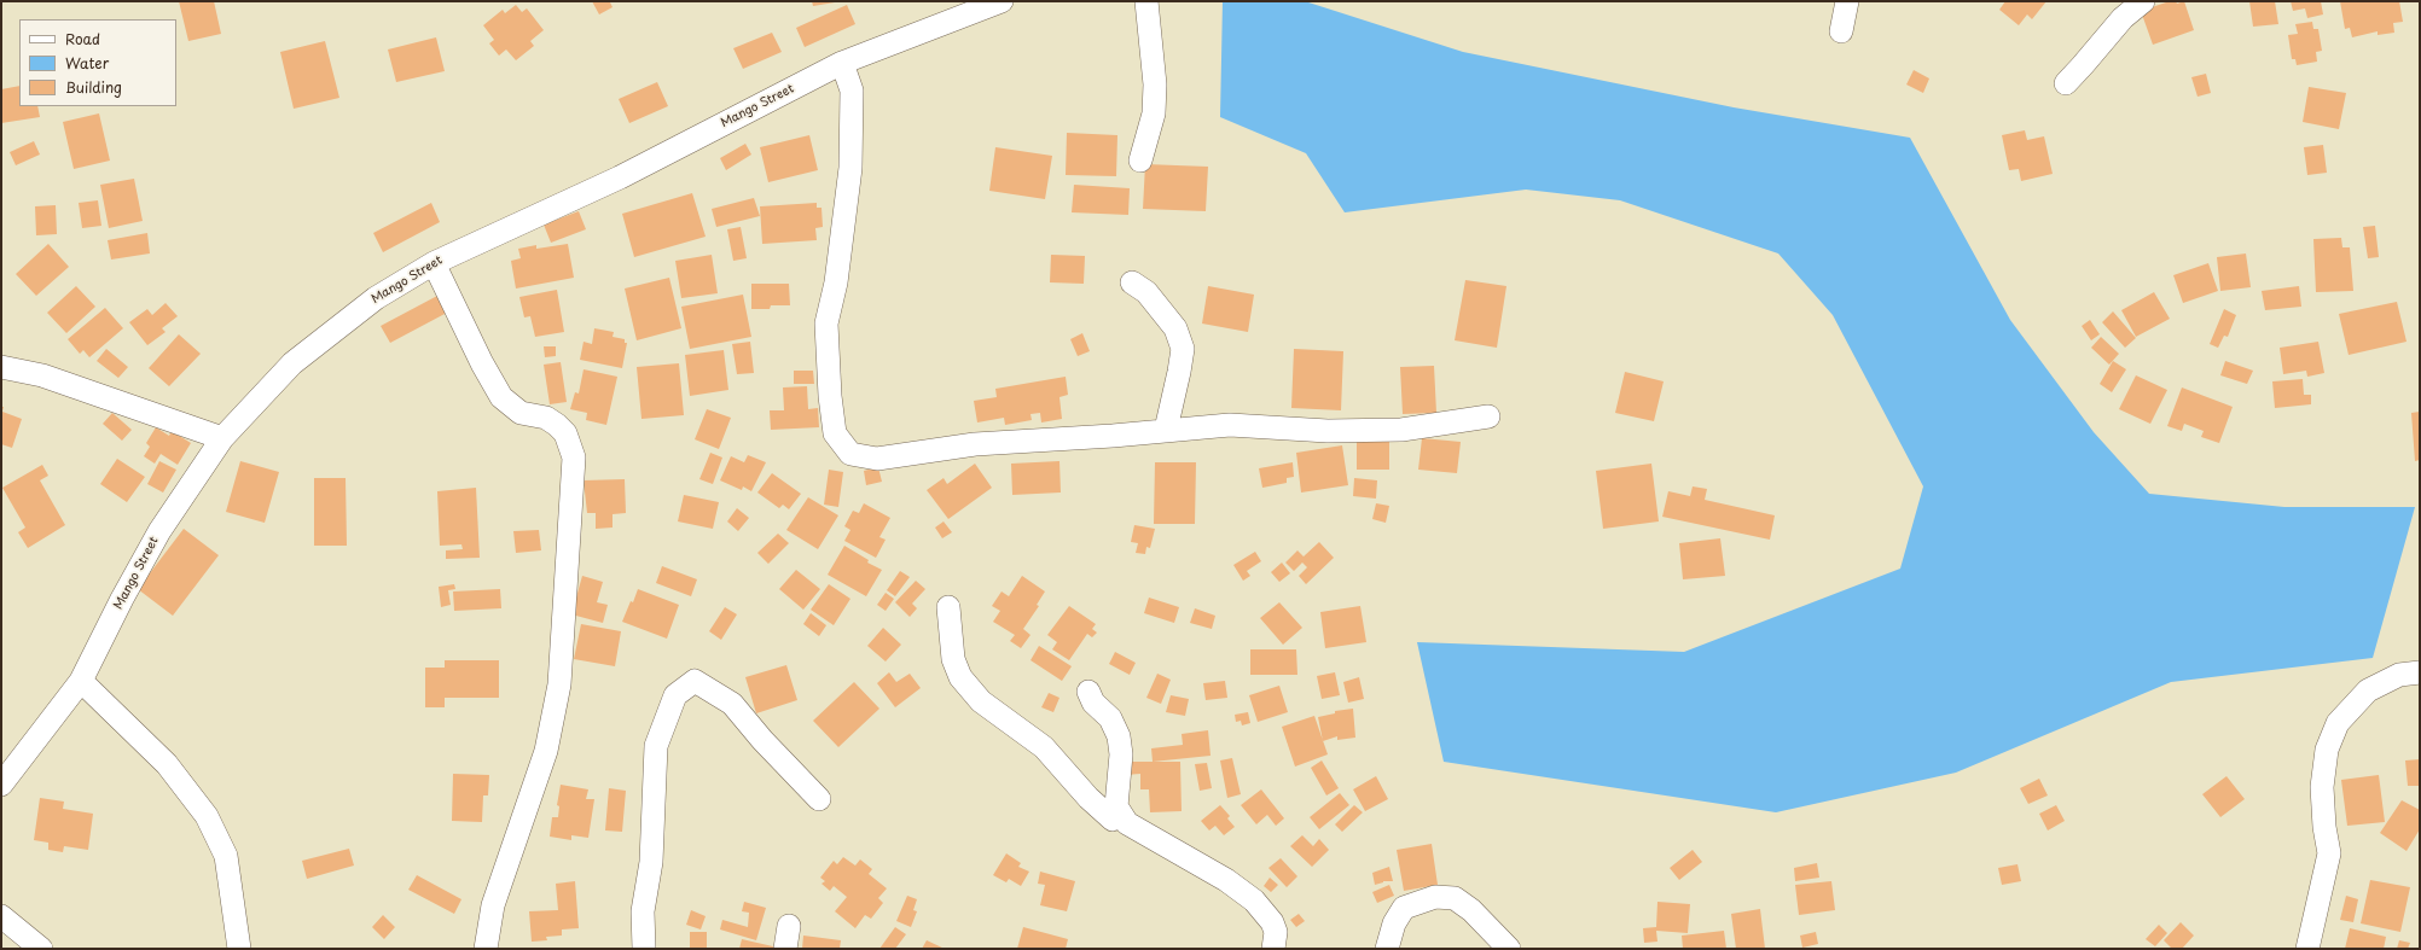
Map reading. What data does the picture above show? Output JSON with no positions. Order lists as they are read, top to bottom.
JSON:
{
  "streets": {
    "street": ["Mango Street"]
  },
  "legend": ["Road", "Water", "Building"]
}
